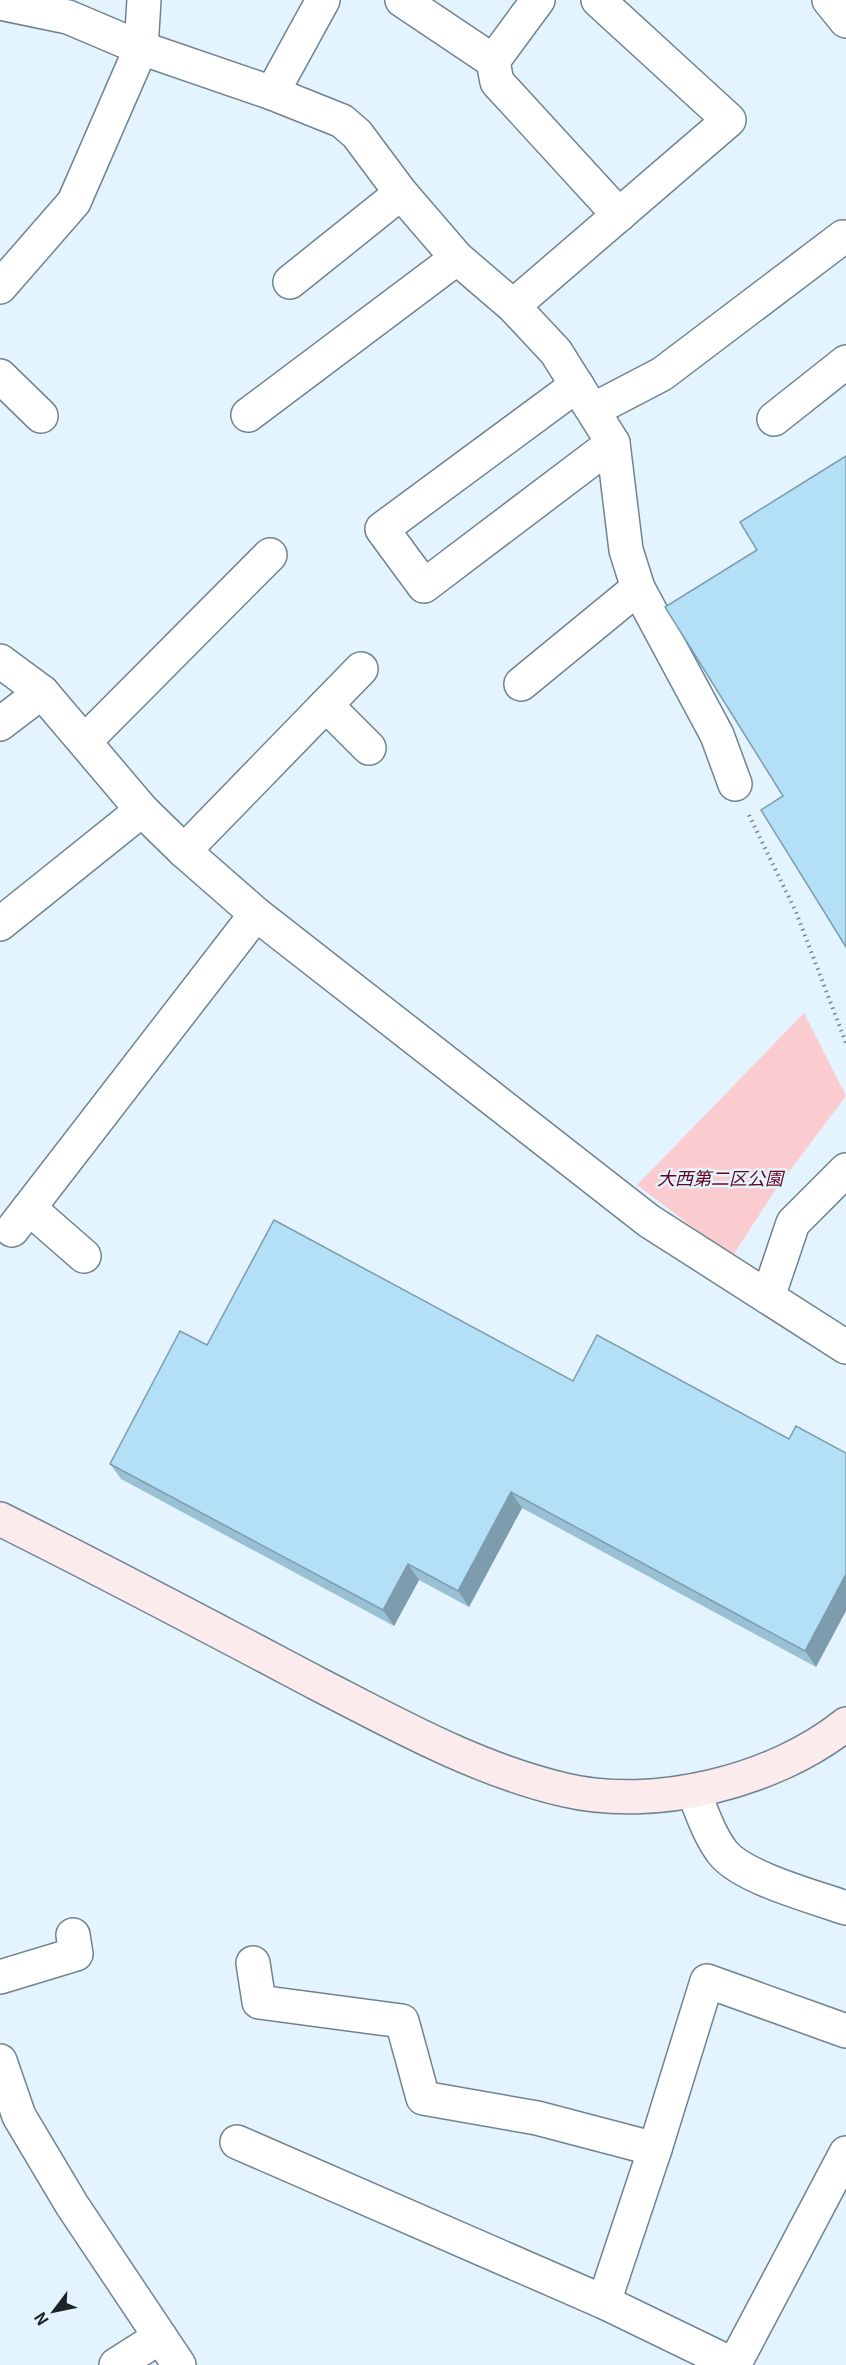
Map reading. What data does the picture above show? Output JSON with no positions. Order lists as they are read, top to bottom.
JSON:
{
  "parks": ["大西第二区公園"],
  "north": "bottom left"
}
